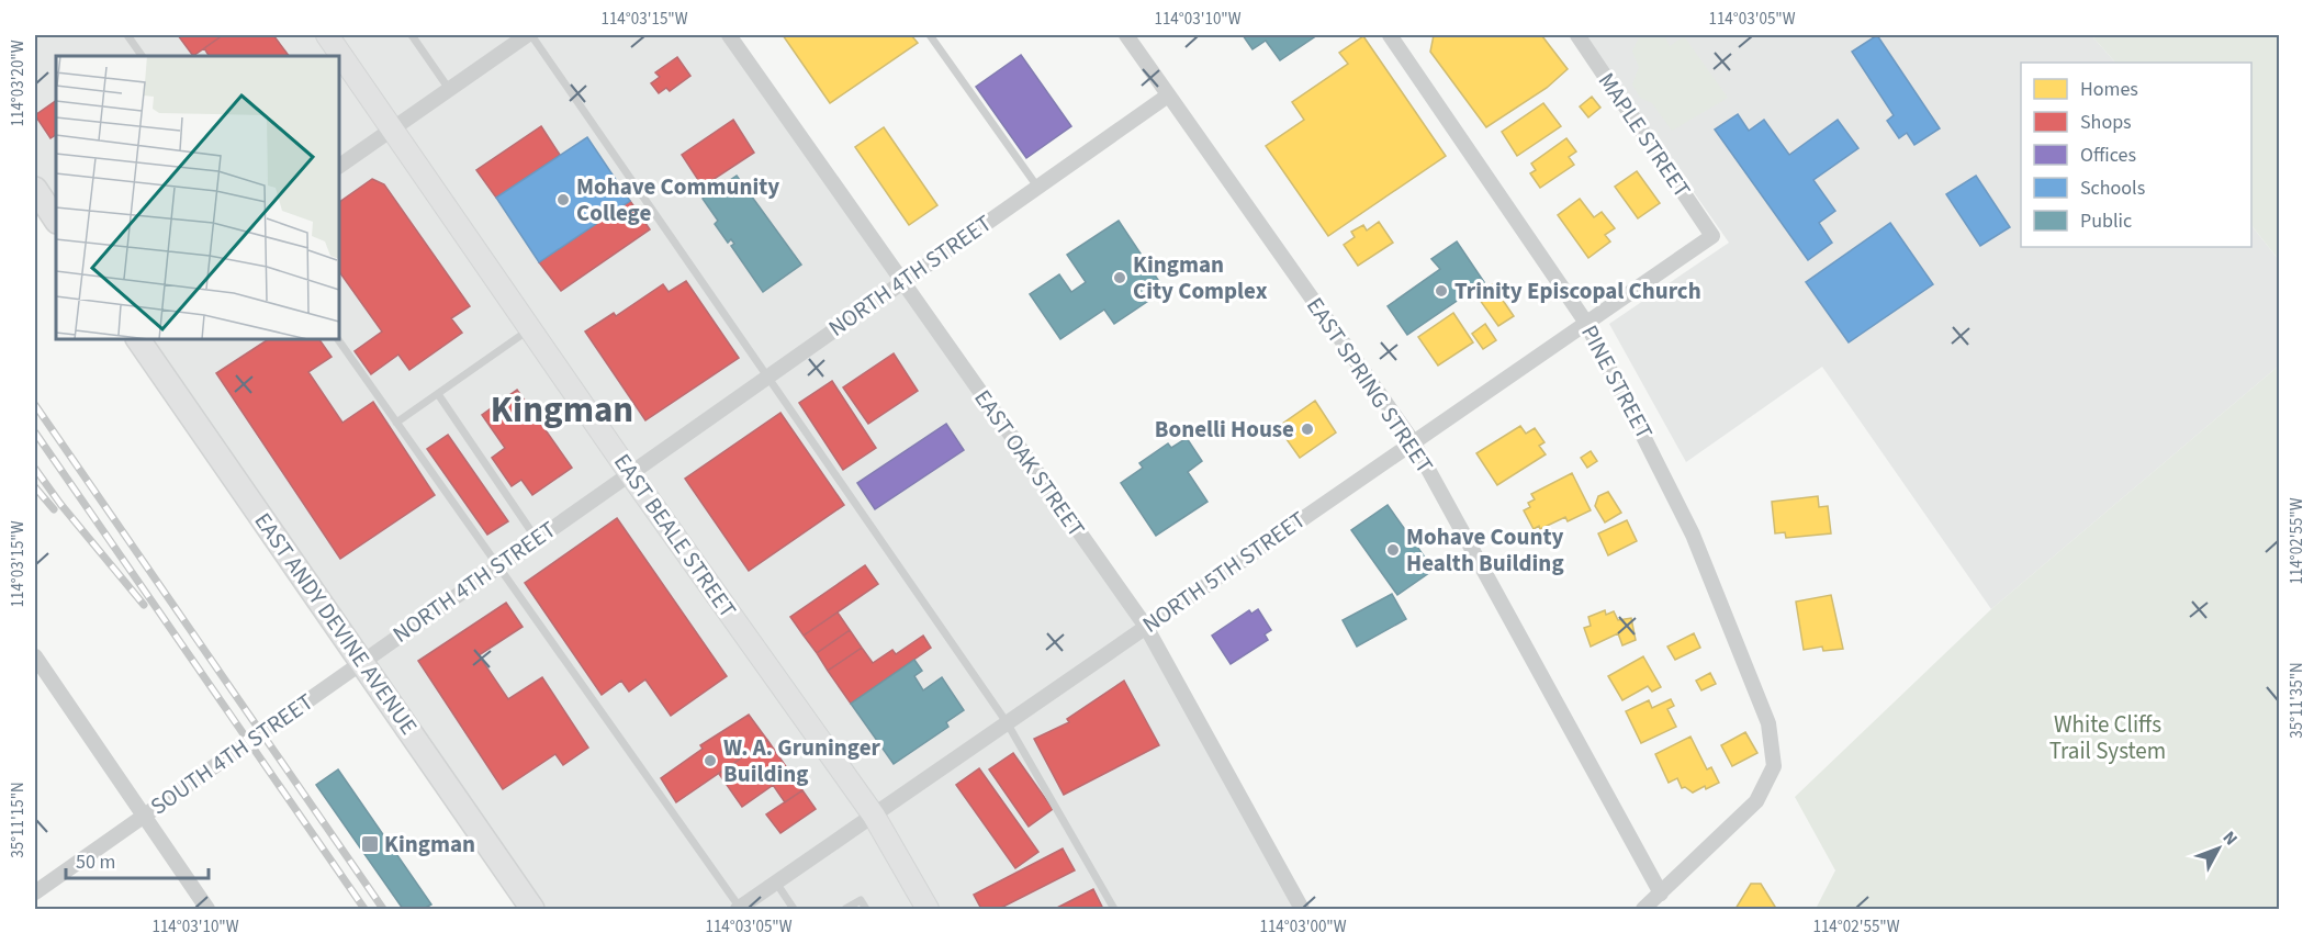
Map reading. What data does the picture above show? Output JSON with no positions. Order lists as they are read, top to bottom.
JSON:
{
  "streets": {
    "main road": ["EAST BEALE STREET", "EAST ANDY DEVINE AVENUE"],
    "street": [
      "MAPLE STREET",
      "NORTH 4TH STREET",
      "PINE STREET",
      "EAST SPRING STREET",
      "EAST OAK STREET",
      "NORTH 5TH STREET",
      "SOUTH 4TH STREET"
    ]
  },
  "crossings": [
    ["MAPLE STREET", "NORTH 5TH STREET"],
    ["NORTH 4TH STREET", "EAST SPRING STREET"],
    ["NORTH 4TH STREET", "EAST OAK STREET"],
    ["NORTH 4TH STREET", "EAST BEALE STREET"],
    ["NORTH 4TH STREET", "EAST ANDY DEVINE AVENUE"],
    ["NORTH 4TH STREET", "SOUTH 4TH STREET"],
    ["PINE STREET", "EAST SPRING STREET"],
    ["PINE STREET", "NORTH 5TH STREET"],
    ["EAST SPRING STREET", "NORTH 5TH STREET"],
    ["EAST OAK STREET", "NORTH 5TH STREET"],
    ["EAST BEALE STREET", "NORTH 5TH STREET"],
    ["EAST ANDY DEVINE AVENUE", "SOUTH 4TH STREET"]
  ],
  "districts": ["Kingman"],
  "parks": ["White Cliffs Trail System"],
  "places": {
    "other": [
      "Mohave Community College",
      "Kingman City Complex",
      "Trinity Episcopal Church",
      "Bonelli House",
      "Mohave County Health Building",
      "W. A. Gruninger Building"
    ],
    "transit": ["Kingman"]
  },
  "legend": [
    "Homes",
    "Shops",
    "Offices",
    "Schools",
    "Public"
  ],
  "scale_bar": "50 m",
  "north": "top right",
  "coordinates": [
    "114°03'15\"W",
    "114°03'10\"W",
    "114°03'05\"W",
    "114°03'20\"W",
    "114°02'55\"W",
    "35°11'35\"N",
    "35°11'15\"N",
    "114°03'00\"W"
  ]
}
